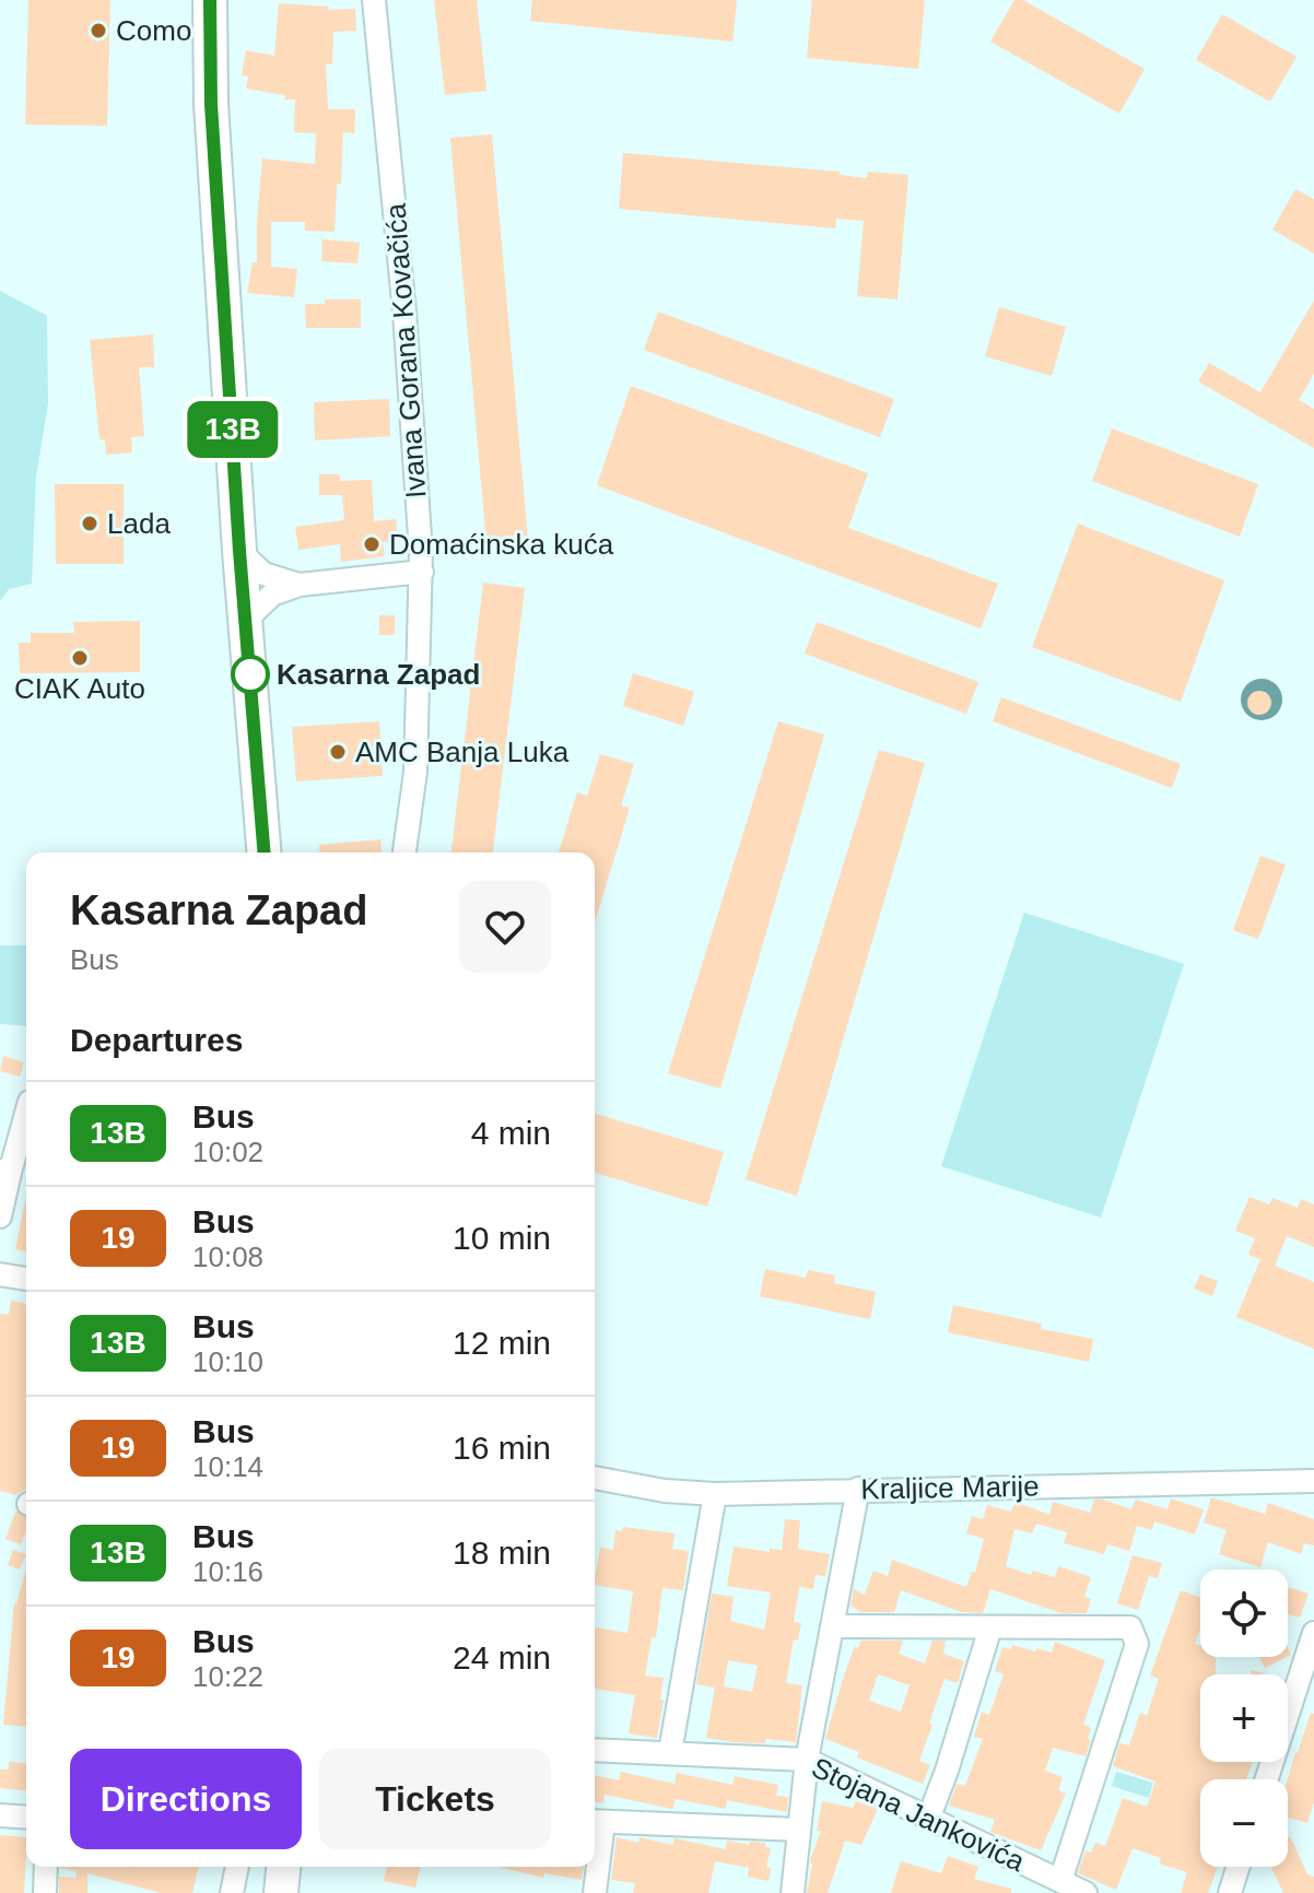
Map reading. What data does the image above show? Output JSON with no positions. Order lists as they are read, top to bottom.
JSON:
{
  "streets": {
    "street": ["Ivana Gorana Kovačića", "Kraljice Marije", "Stojana Jankovića"]
  },
  "places": [
    "Como",
    "Lada",
    "Domaćinska kuća",
    "CIAK Auto",
    "Kasarna Zapad",
    "AMC Banja Luka"
  ],
  "lines": ["bus line 13B"],
  "page": {
    "on_map": "13B",
    "heading": [
      ["Kasarna Zapad", "Bus"],
      "Departures"
    ],
    "list": [
      {
        "mark": "13B",
        "name": "Bus",
        "note": "10:02",
        "value": "4 min"
      },
      {
        "mark": "19",
        "name": "Bus",
        "note": "10:08",
        "value": "10 min"
      },
      {
        "mark": "13B",
        "name": "Bus",
        "note": "10:10",
        "value": "12 min"
      },
      {
        "mark": "19",
        "name": "Bus",
        "note": "10:14",
        "value": "16 min"
      },
      {
        "mark": "13B",
        "name": "Bus",
        "note": "10:16",
        "value": "18 min"
      },
      {
        "mark": "19",
        "name": "Bus",
        "note": "10:22",
        "value": "24 min"
      }
    ],
    "map_buttons": ["+", "−"],
    "buttons": ["Directions", "Tickets"]
  }
}
